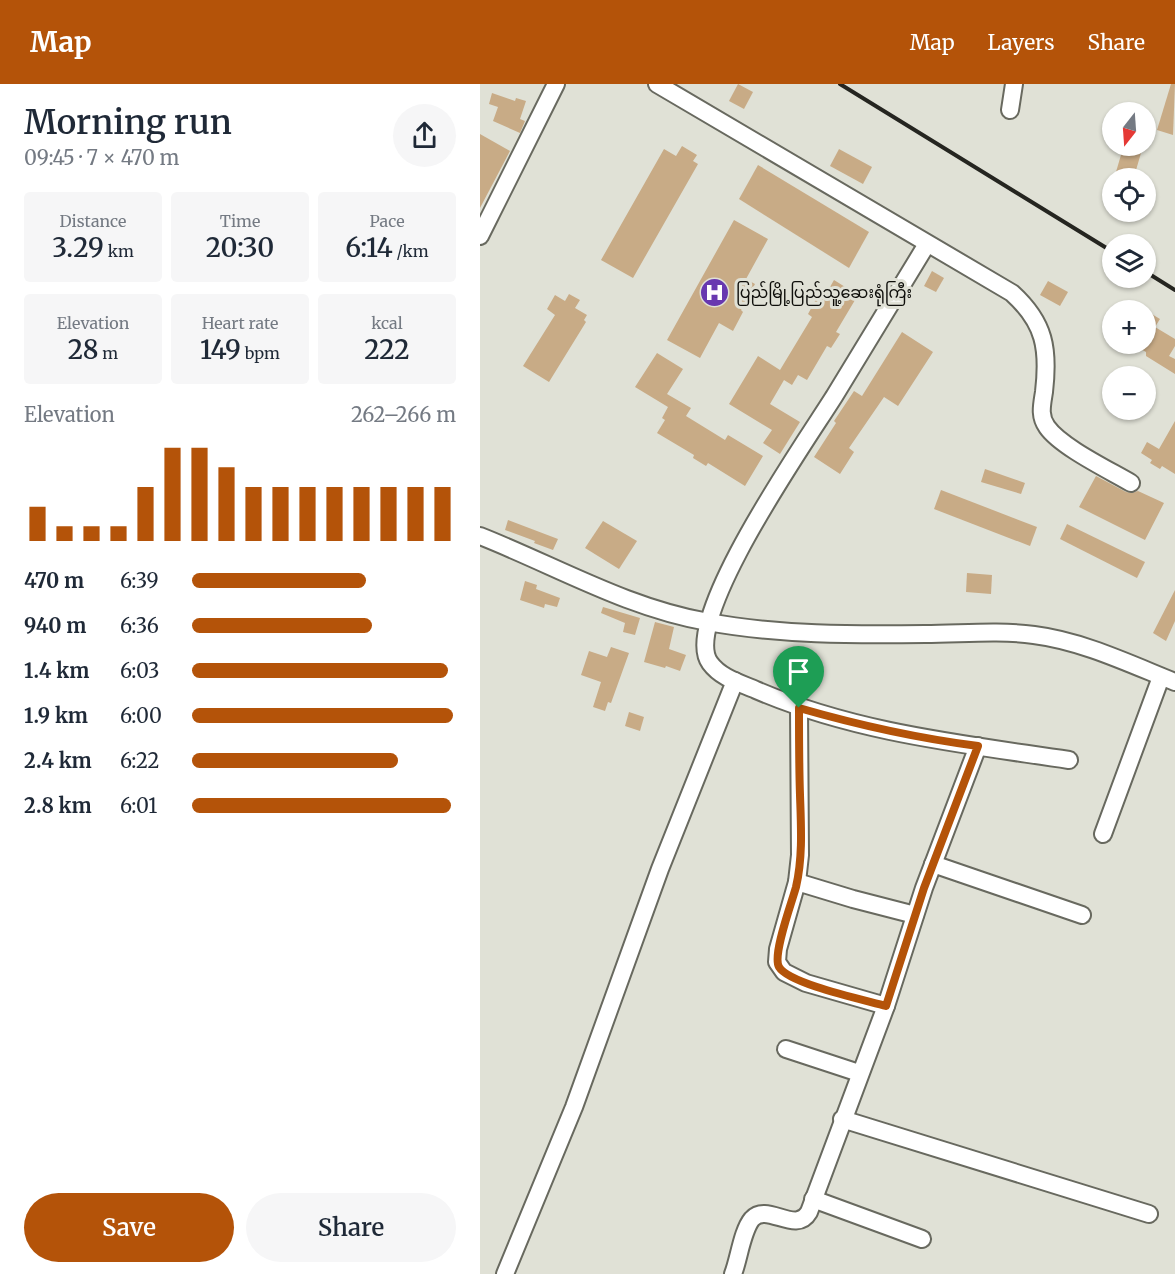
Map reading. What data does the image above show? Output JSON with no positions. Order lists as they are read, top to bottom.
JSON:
{
  "places": {
    "hospital": ["ပြည်မြို့ပြည်သူ့ဆေးရုံကြီး"]
  },
  "north": "bottom",
  "page": {
    "header": "Map",
    "nav": ["Map", "Layers", "Share"],
    "heading": ["Morning run", "09:45 · 7 × 470 m"],
    "map_buttons": ["+", "−"],
    "stats": [
      ["Distance", "3.29 km"],
      ["Time", "20:30"],
      ["Pace", "6:14 /km"],
      ["Elevation", "28 m"],
      ["Heart rate", "149 bpm"],
      ["kcal", "222"]
    ],
    "chart": ["Elevation", "262–266 m"],
    "list": [
      {
        "name": "470 m",
        "note": "6:39"
      },
      {
        "name": "940 m",
        "note": "6:36"
      },
      {
        "name": "1.4 km",
        "note": "6:03"
      },
      {
        "name": "1.9 km",
        "note": "6:00"
      },
      {
        "name": "2.4 km",
        "note": "6:22"
      },
      {
        "name": "2.8 km",
        "note": "6:01"
      }
    ],
    "buttons": ["Save", "Share"]
  }
}
